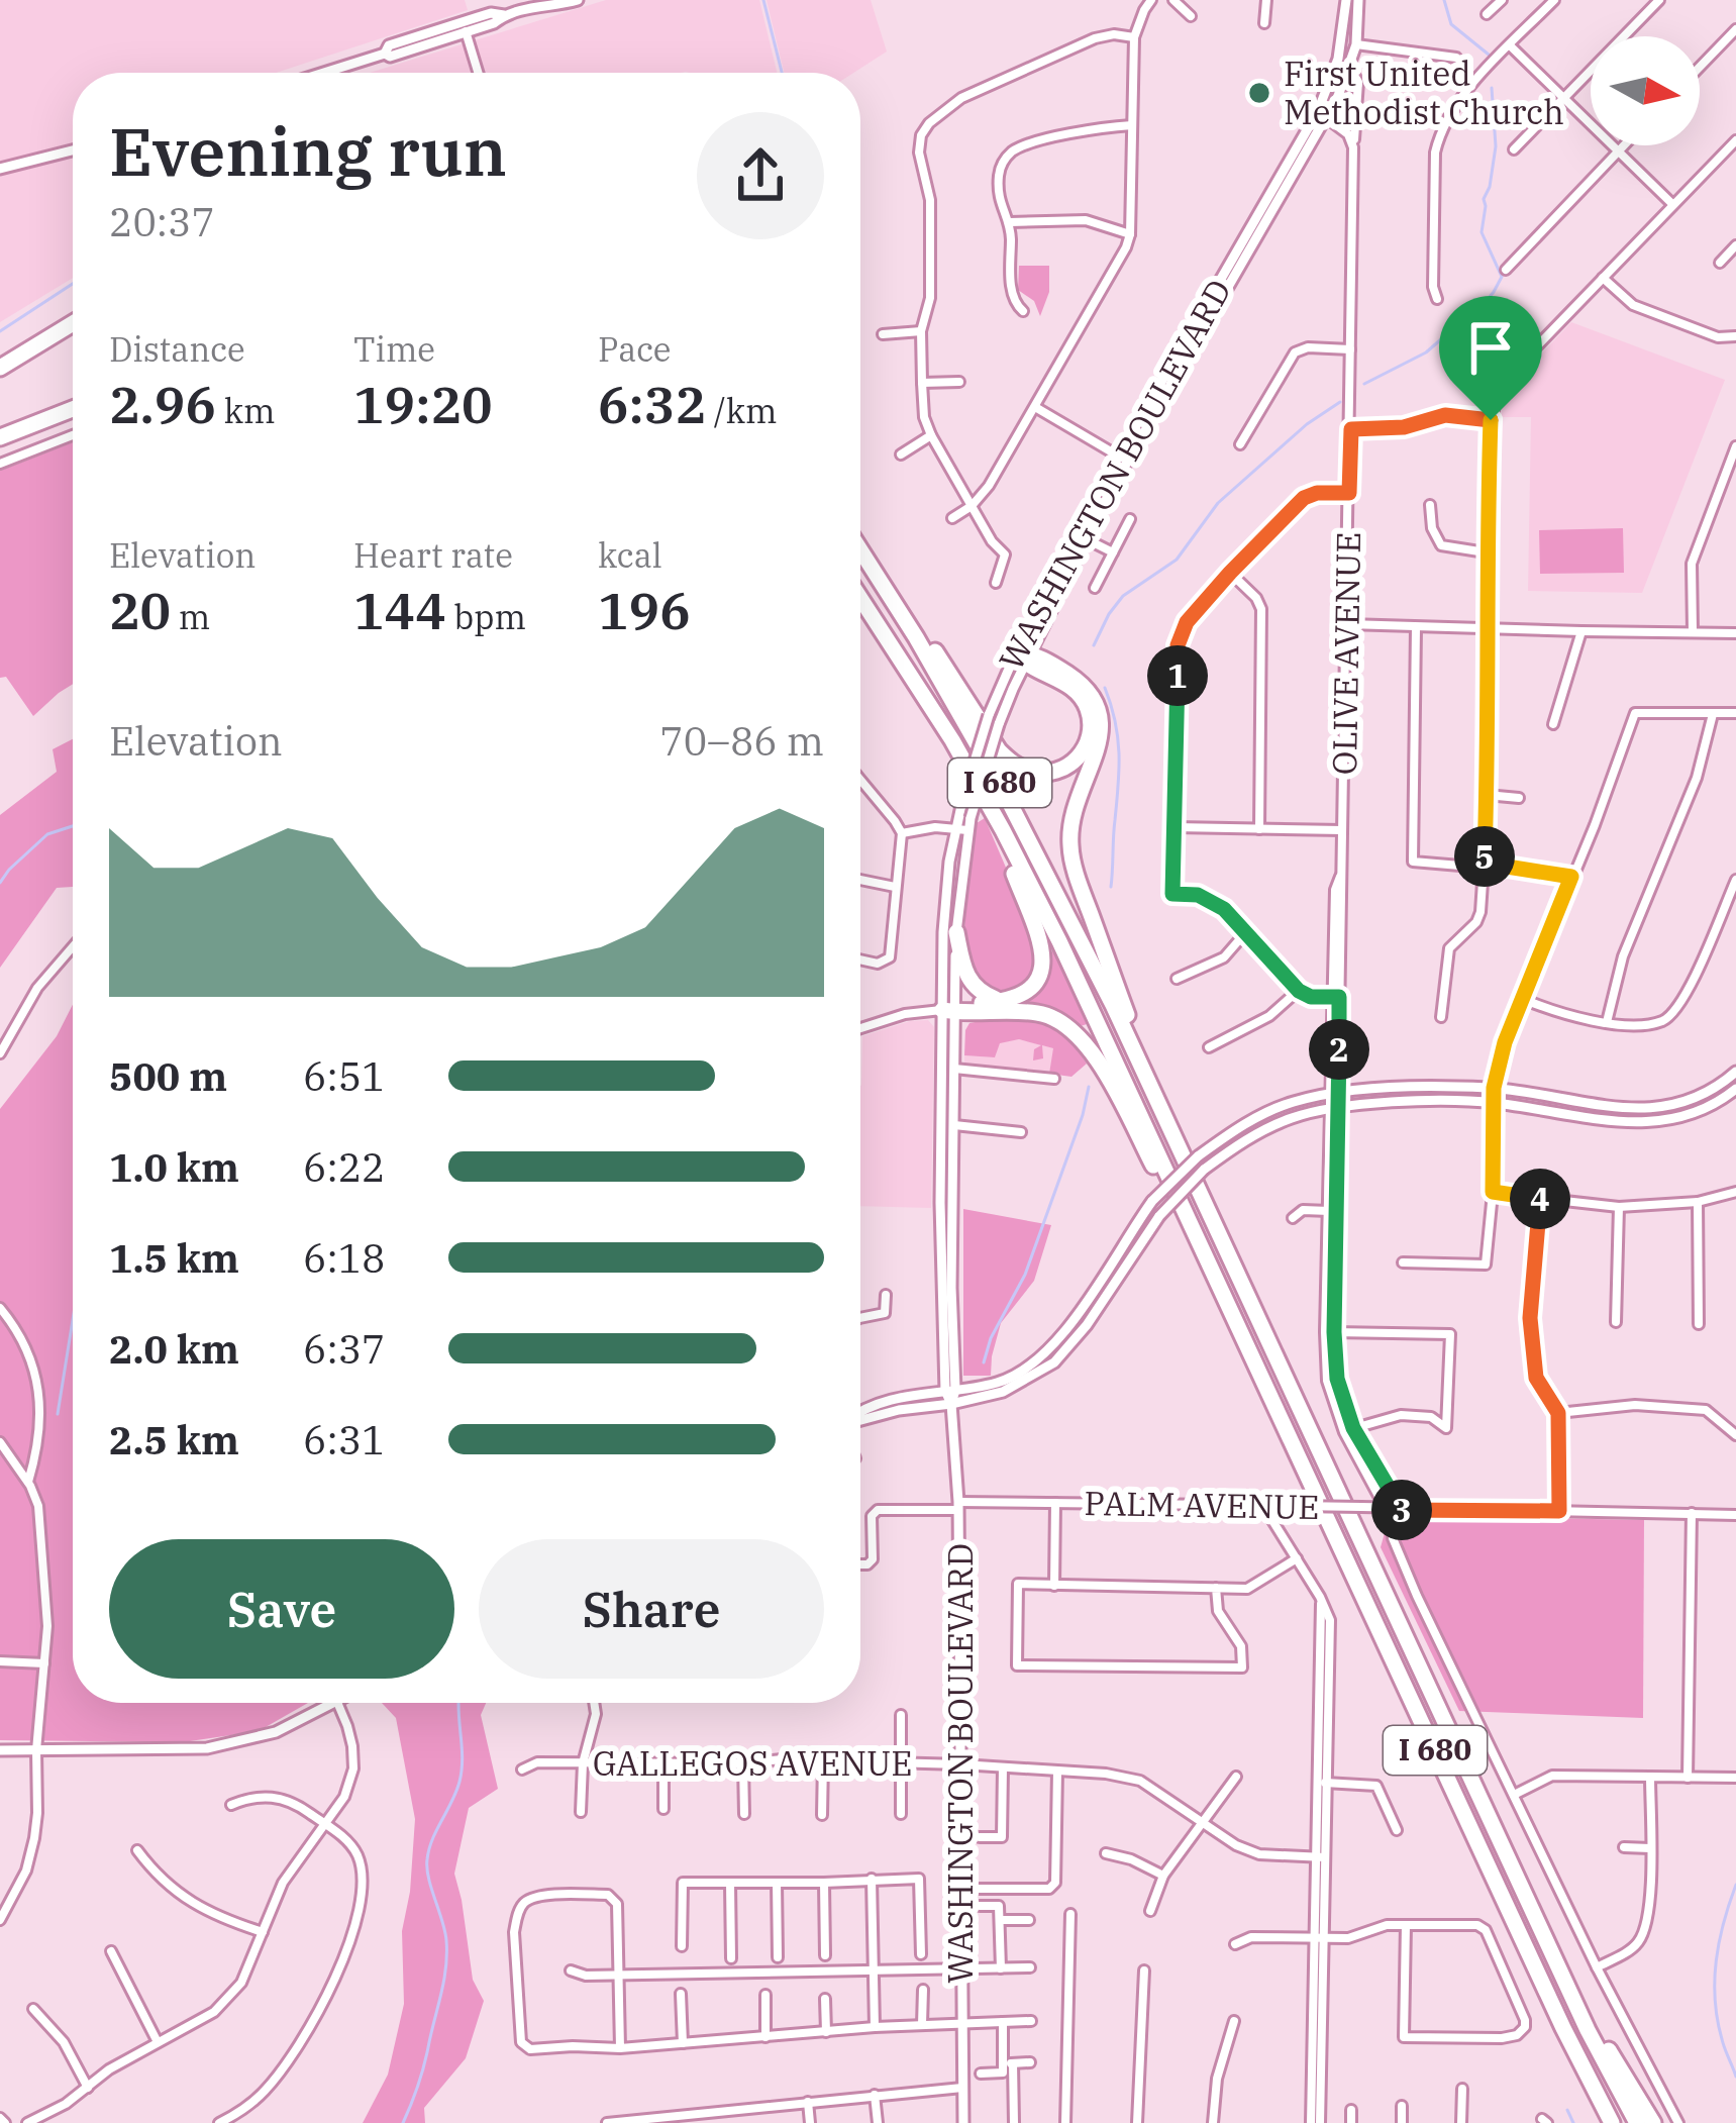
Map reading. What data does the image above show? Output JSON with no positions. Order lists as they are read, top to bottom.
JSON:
{
  "streets": {
    "highway": ["I 680"],
    "main road": ["WASHINGTON BOULEVARD"],
    "street": ["OLIVE AVENUE", "PALM AVENUE", "GALLEGOS AVENUE"]
  },
  "crossings": [
    ["WASHINGTON BOULEVARD", "OLIVE AVENUE"],
    ["WASHINGTON BOULEVARD", "PALM AVENUE"],
    ["WASHINGTON BOULEVARD", "GALLEGOS AVENUE"],
    ["OLIVE AVENUE", "PALM AVENUE"]
  ],
  "places": ["First United Methodist Church"],
  "north": "right",
  "page": {
    "heading": ["Evening run", "20:37"],
    "stats": [
      ["Distance", "2.96 km"],
      ["Time", "19:20"],
      ["Pace", "6:32 /km"],
      ["Elevation", "20 m"],
      ["Heart rate", "144 bpm"],
      ["kcal", "196"]
    ],
    "pins": [
      "1",
      "5",
      "2",
      "4",
      "3"
    ],
    "chart": ["Elevation", "70–86 m"],
    "list": [
      {
        "name": "500 m",
        "note": "6:51"
      },
      {
        "name": "1.0 km",
        "note": "6:22"
      },
      {
        "name": "1.5 km",
        "note": "6:18"
      },
      {
        "name": "2.0 km",
        "note": "6:37"
      },
      {
        "name": "2.5 km",
        "note": "6:31"
      }
    ],
    "buttons": ["Save", "Share"]
  }
}
